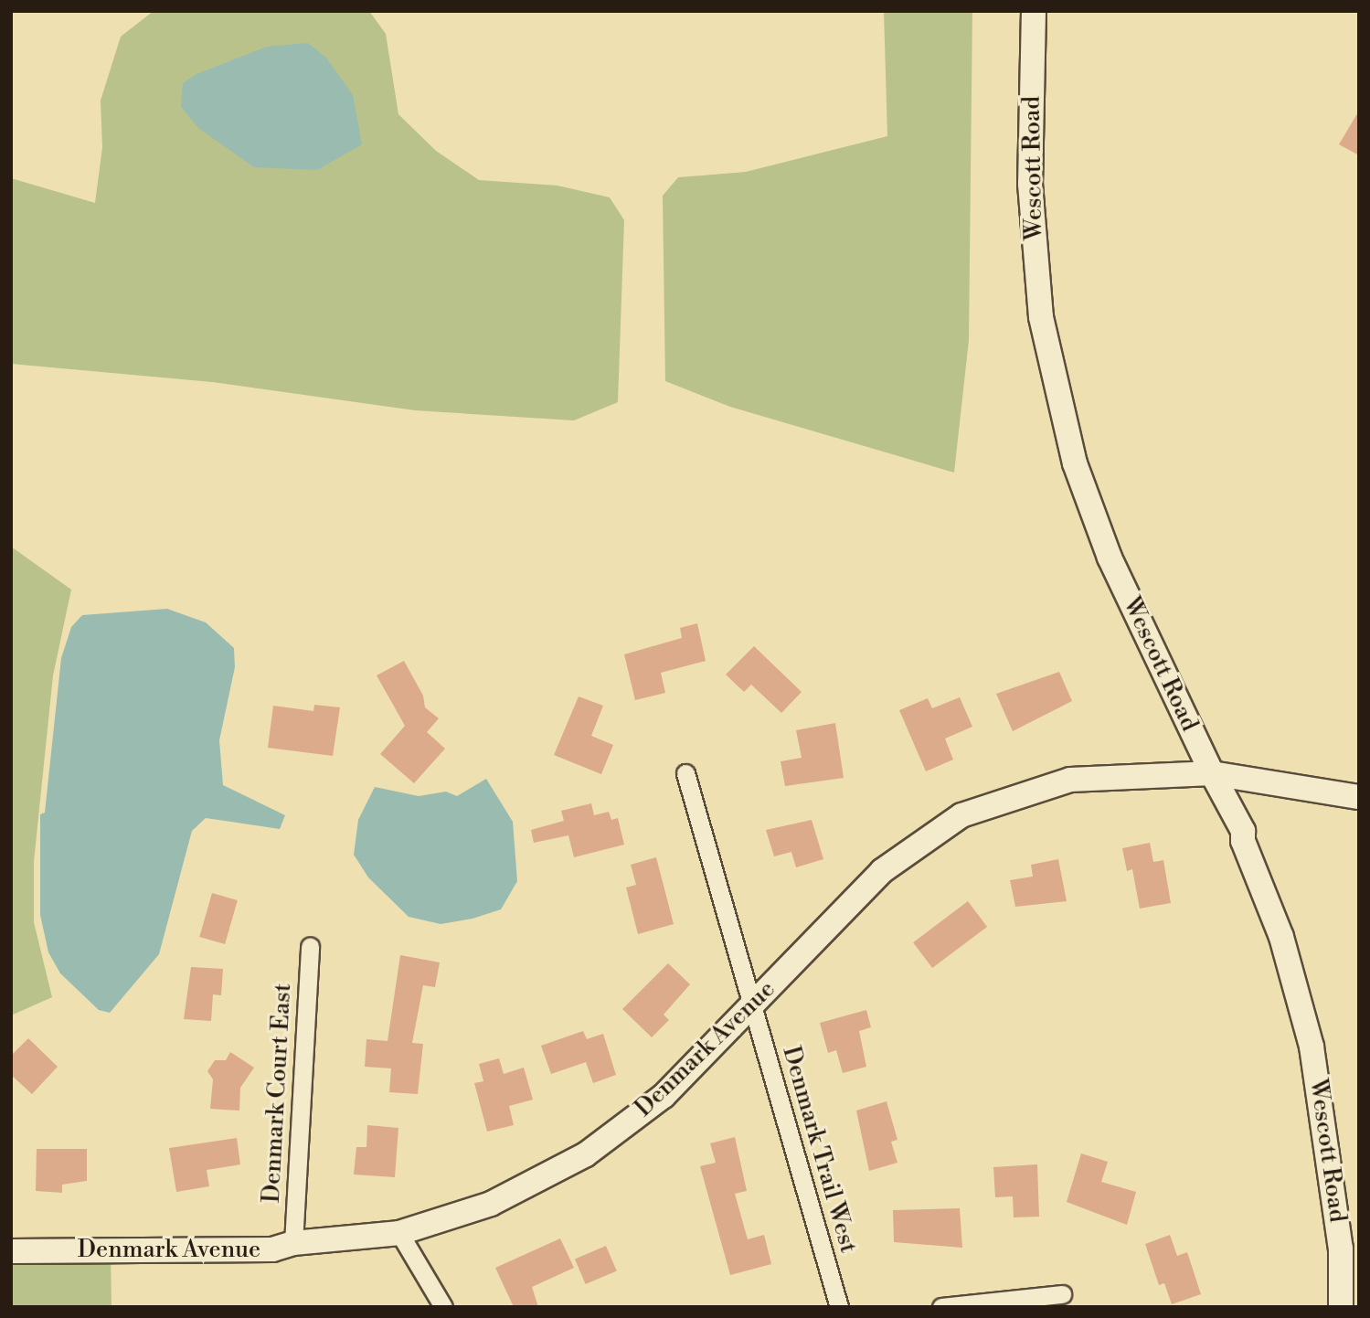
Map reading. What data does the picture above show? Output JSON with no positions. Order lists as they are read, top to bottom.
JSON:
{
  "streets": {
    "street": [
      "Wescott Road",
      "Denmark Avenue",
      "Denmark Court East",
      "Denmark Trail West"
    ]
  },
  "crossings": [
    ["Wescott Road", "Denmark Avenue"],
    ["Denmark Avenue", "Denmark Court East"],
    ["Denmark Avenue", "Denmark Trail West"]
  ]
}
